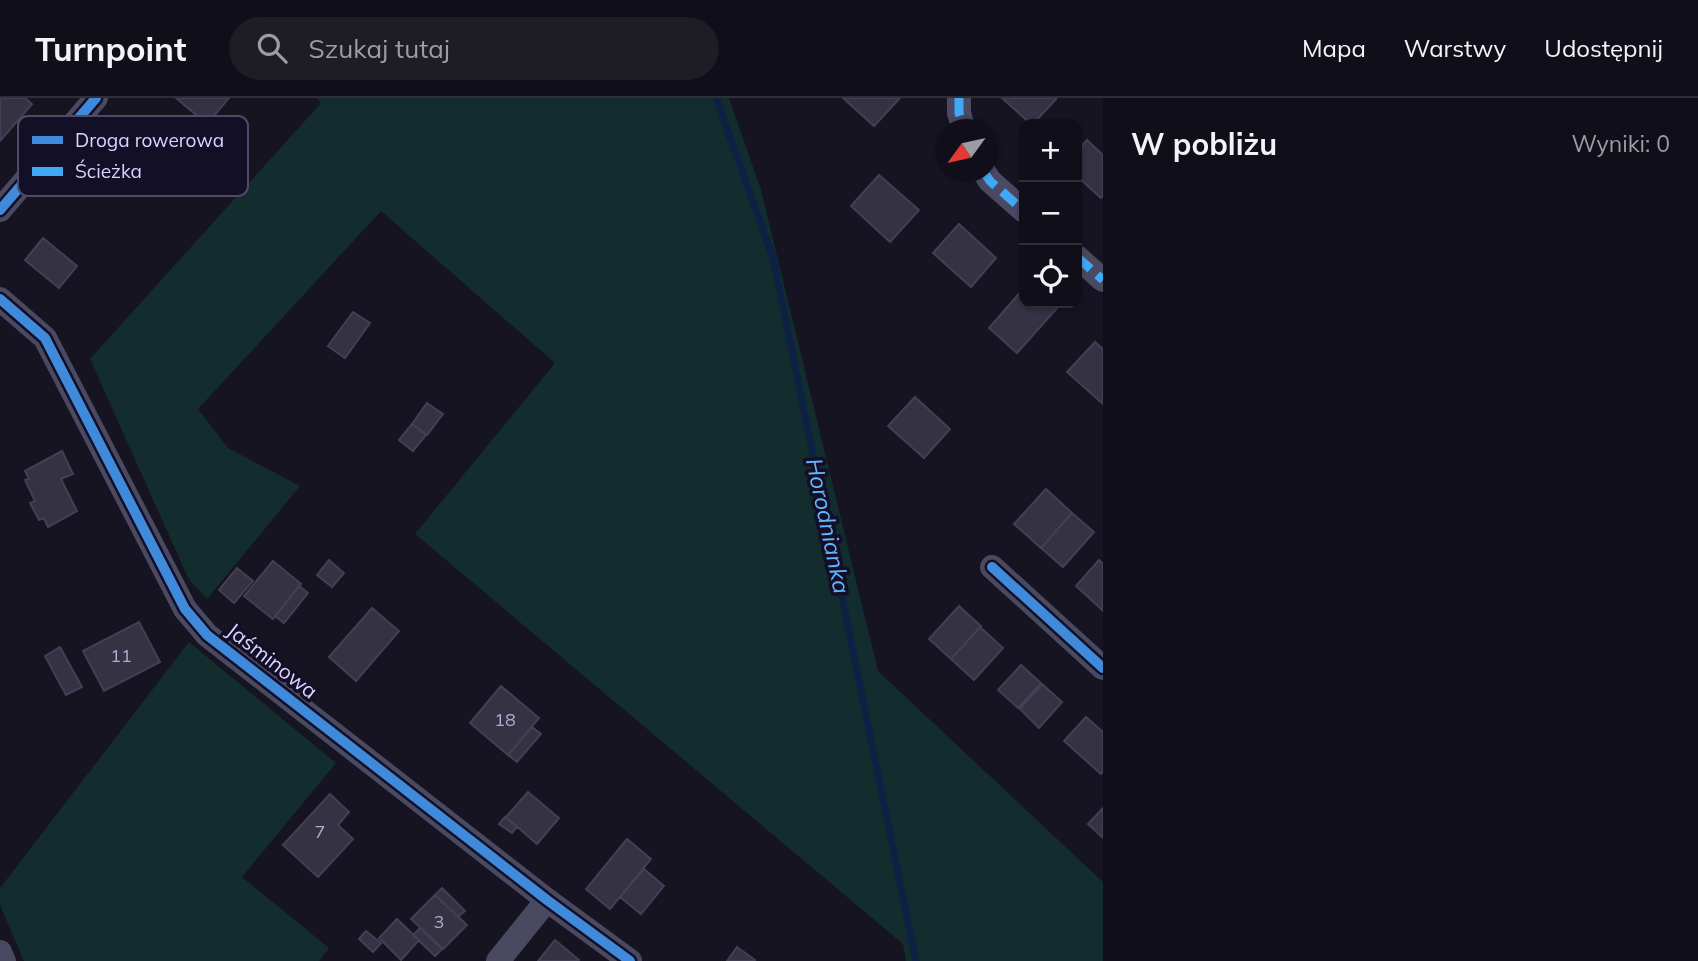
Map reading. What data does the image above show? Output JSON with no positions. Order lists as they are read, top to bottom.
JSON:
{
  "streets": {
    "street": ["Jaśminowa"]
  },
  "water": ["Horodnianka"],
  "house_numbers": [
    "11",
    "18",
    "7",
    "3"
  ],
  "legend": ["Droga rowerowa", "Ścieżka"],
  "north": "bottom left",
  "page": {
    "header": "Turnpoint",
    "search": "Szukaj tutaj",
    "nav": ["Mapa", "Warstwy", "Udostępnij"],
    "heading": ["W pobliżu", "Wyniki: 0"],
    "map_buttons": ["+", "−"]
  }
}
